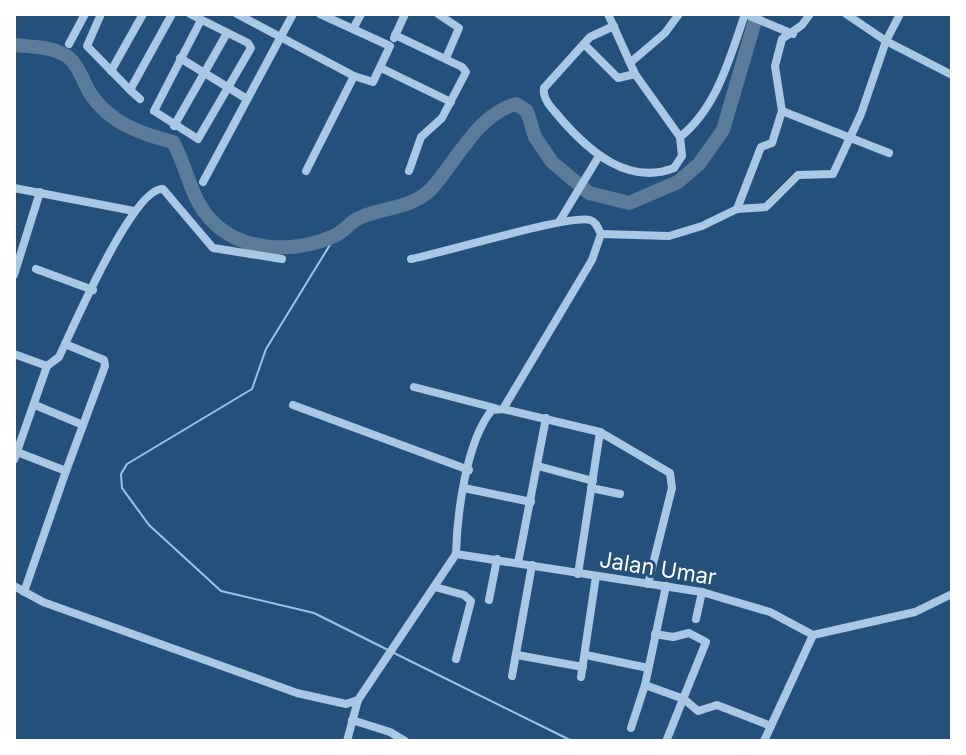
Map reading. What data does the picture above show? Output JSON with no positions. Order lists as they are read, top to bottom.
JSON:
{
  "streets": {
    "street": ["Jalan Umar"]
  }
}
